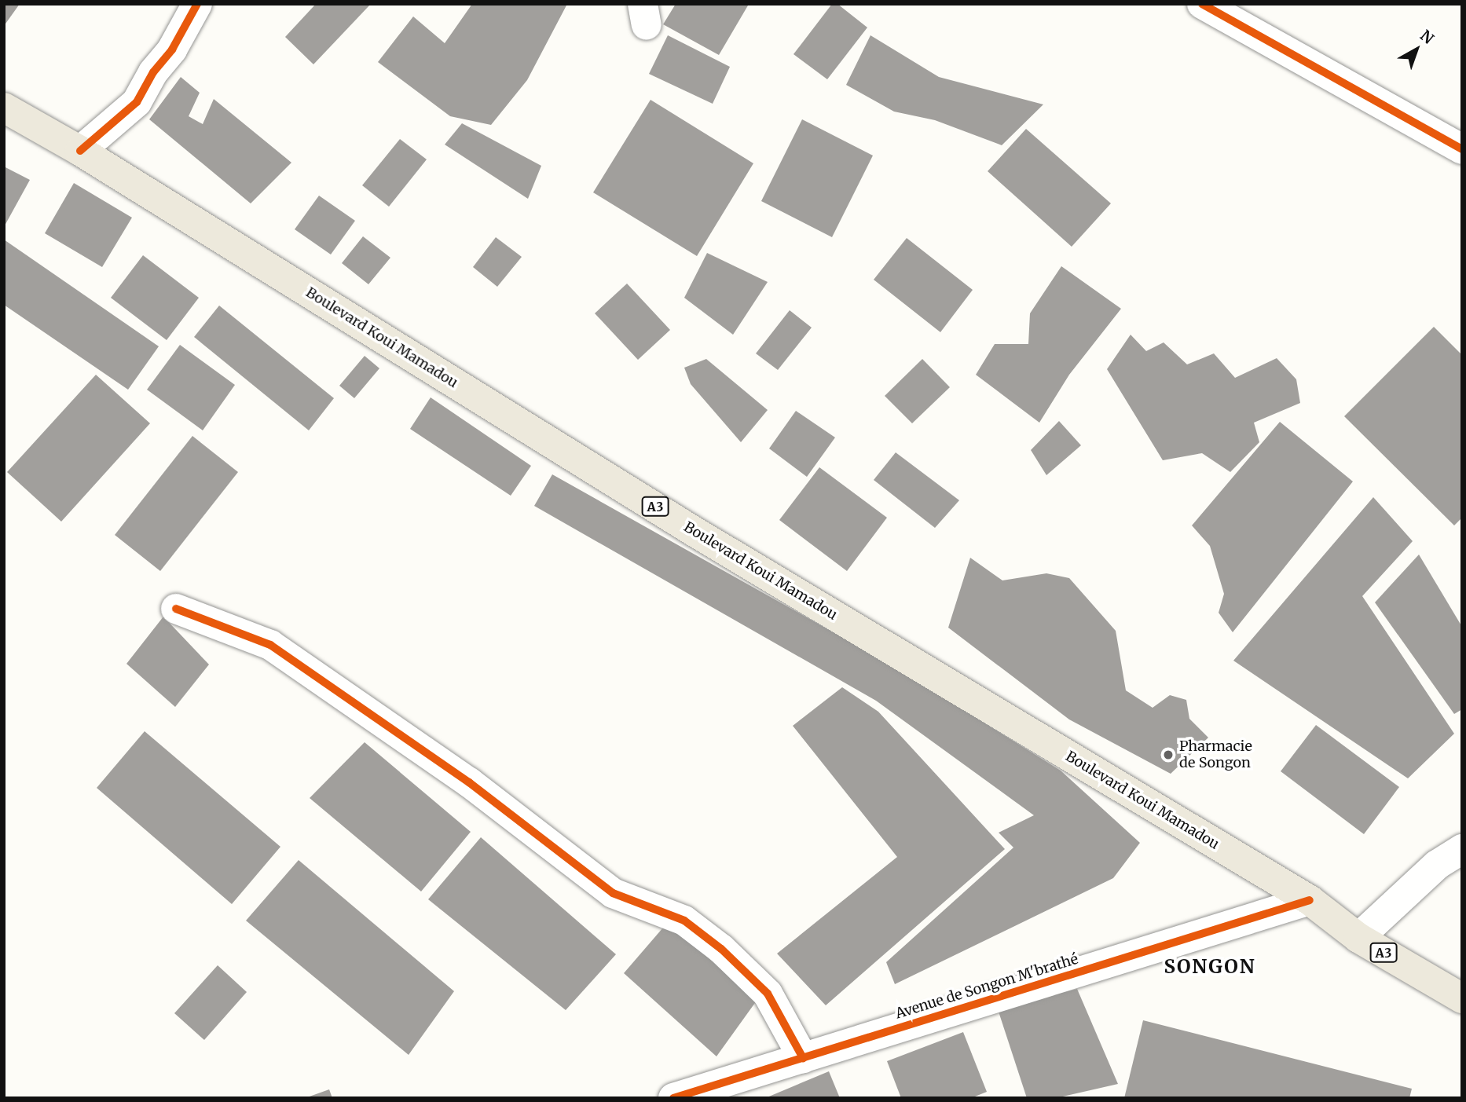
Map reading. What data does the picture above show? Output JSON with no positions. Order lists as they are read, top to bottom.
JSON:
{
  "streets": {
    "main road": ["Boulevard Koui Mamadou", "A3"],
    "street": ["Avenue de Songon M'brathé"]
  },
  "crossings": [
    ["Boulevard Koui Mamadou", "Avenue de Songon M'brathé"]
  ],
  "districts": ["SONGON"],
  "places": ["Pharmacie de Songon"],
  "north": "top right"
}
